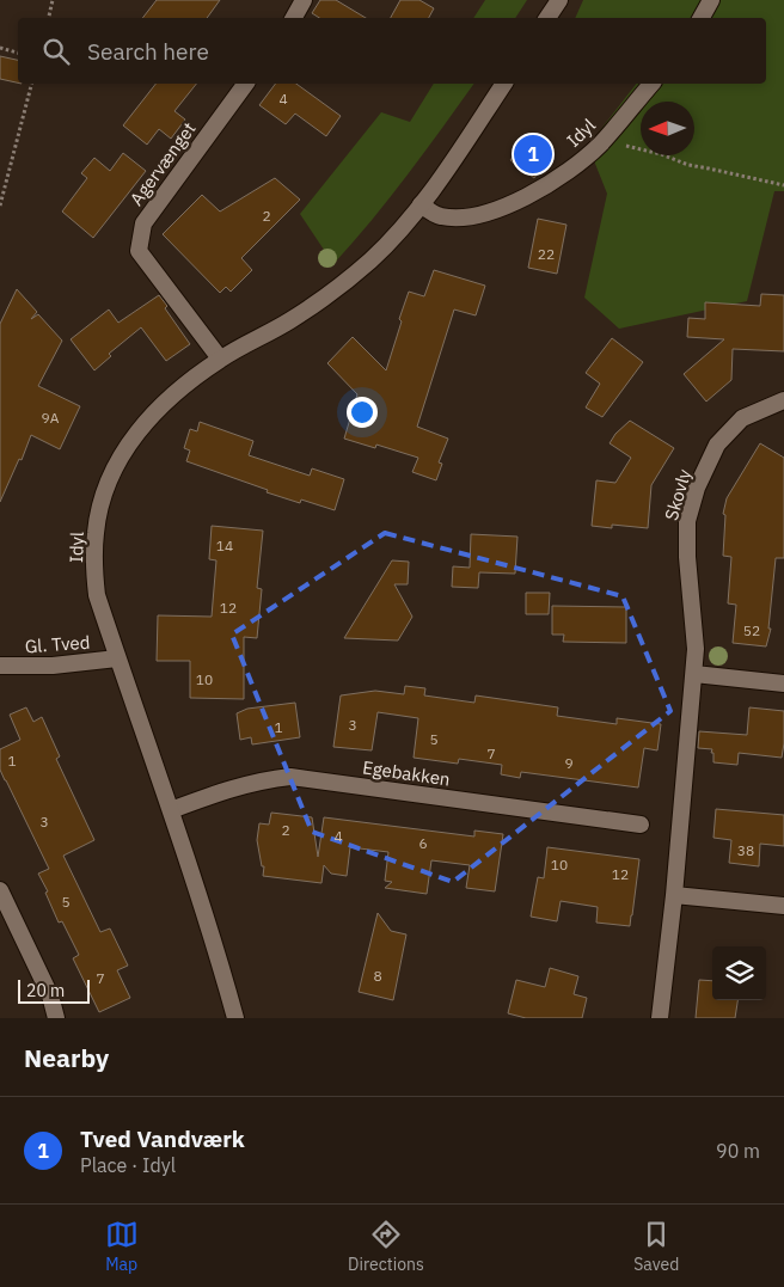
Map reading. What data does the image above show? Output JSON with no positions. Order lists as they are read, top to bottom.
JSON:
{
  "streets": {
    "street": [
      "Idyl",
      "Agervænget",
      "Skovly",
      "Gl. Tved",
      "Egebakken"
    ]
  },
  "crossings": [
    ["Idyl", "Agervænget"],
    ["Idyl", "Gl. Tved"],
    ["Idyl", "Egebakken"]
  ],
  "house_numbers": [
    "4",
    "2",
    "22",
    "9A",
    "14",
    "12",
    "52",
    "10",
    "3",
    "1",
    "5",
    "7",
    "1",
    "9",
    "3",
    "2",
    "4",
    "6",
    "38",
    "10",
    "12",
    "5",
    "8",
    "7"
  ],
  "scale_bar": "20 m",
  "north": "left",
  "page": {
    "search": "Search here",
    "pins": "1",
    "scale": "20 m",
    "heading": "Nearby",
    "list": [
      {
        "mark": "1",
        "name": "Tved Vandværk",
        "note": "Place · Idyl",
        "value": "90 m"
      }
    ],
    "nav": ["Map", "Directions", "Saved"]
  }
}
